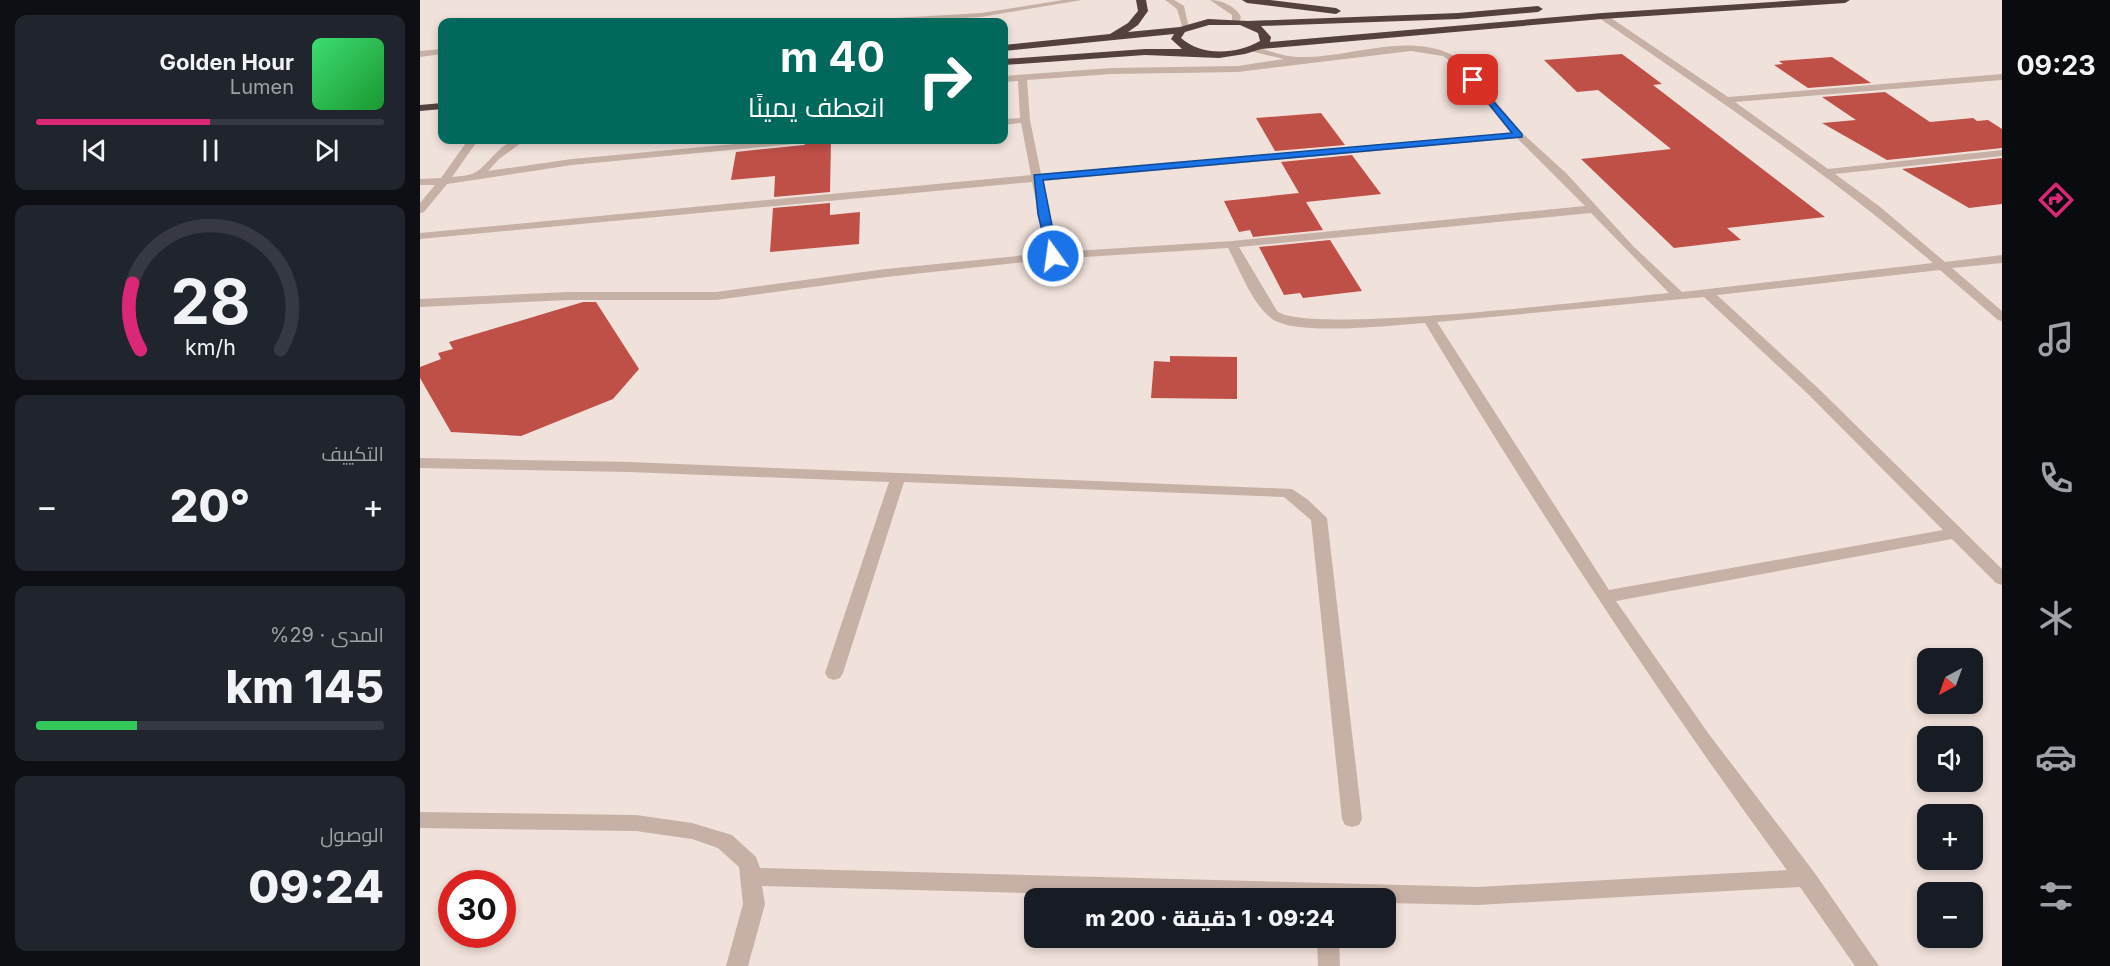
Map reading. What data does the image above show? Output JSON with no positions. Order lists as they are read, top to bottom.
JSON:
{
  "north": "bottom left",
  "page": {
    "tabs": "09:23",
    "turn": ["40 m", "انعطف يمينًا"],
    "song": ["Golden Hour", "Lumen"],
    "tile": [
      "التكييف",
      ["المدى · 29%", "145 km"],
      ["الوصول", "09:24"]
    ],
    "heat": ["−", "20°", "+"],
    "map_buttons": ["+", "−"],
    "limit": "30",
    "trip": "09:24 · 1 دقيقة · 200 m",
    "gauge": ["28", "km/h"]
  }
}
